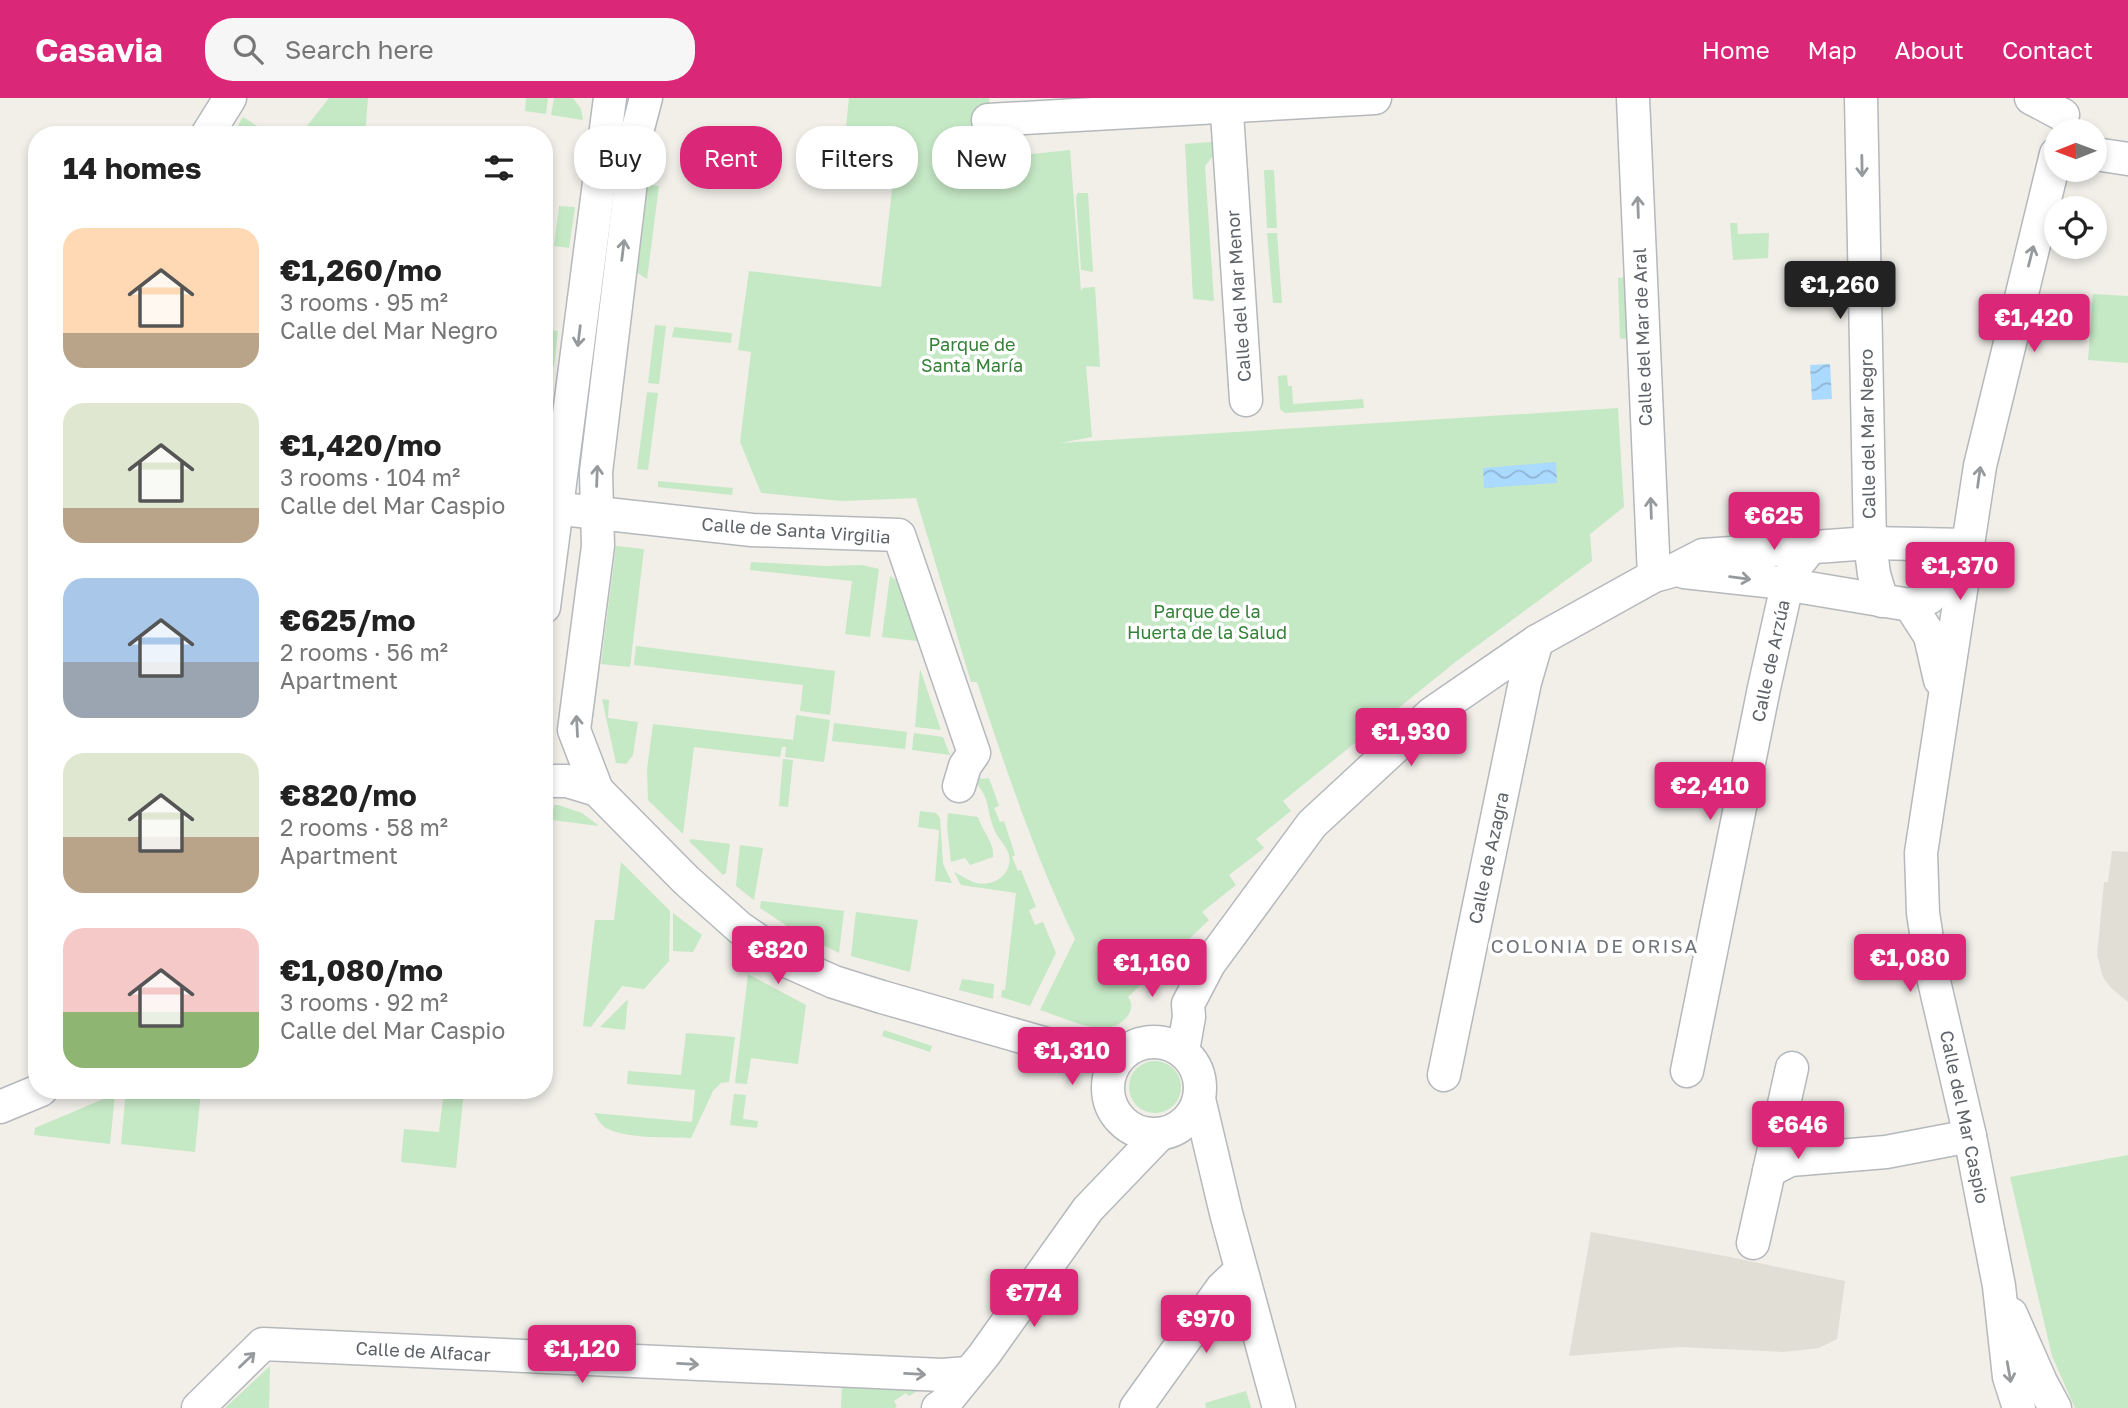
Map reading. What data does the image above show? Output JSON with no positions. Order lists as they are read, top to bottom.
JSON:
{
  "streets": {
    "street": [
      "Calle del Mar Menor",
      "Calle del Mar de Aral",
      "Calle del Mar Negro",
      "Calle de Santa Virgilia",
      "Calle de Arzúa",
      "Calle de Azagra",
      "Calle del Mar Caspio",
      "Calle de Alfacar"
    ]
  },
  "crossings": [
    ["Calle del Mar Negro", "Calle del Mar Caspio"]
  ],
  "one_way": ["Calle del Mar de Aral", "Calle del Mar Negro", "Calle de Alfacar"],
  "districts": ["COLONIA DE ORISA"],
  "parks": ["Parque de Santa María", "Parque de la Huerta de la Salud"],
  "north": "left",
  "page": {
    "header": "Casavia",
    "search": "Search here",
    "nav": [
      "Home",
      "Map",
      "About",
      "Contact"
    ],
    "chip": [
      "Buy",
      "Rent",
      "Filters",
      "New"
    ],
    "heading": "14 homes",
    "list": [
      {
        "name": "€1,260/mo",
        "note": "3 rooms · 95 m² · Calle del Mar Negro"
      },
      {
        "name": "€1,420/mo",
        "note": "3 rooms · 104 m² · Calle del Mar Caspio"
      },
      {
        "name": "€625/mo",
        "note": "2 rooms · 56 m² · Apartment"
      },
      {
        "name": "€820/mo",
        "note": "2 rooms · 58 m² · Apartment"
      },
      {
        "name": "€1,080/mo",
        "note": "3 rooms · 92 m² · Calle del Mar Caspio"
      }
    ],
    "price": [
      "€1,260",
      "€1,420",
      "€625",
      "€1,370",
      "€1,930",
      "€2,410",
      "€820",
      "€1,080",
      "€1,160",
      "€1,310",
      "€646",
      "€774",
      "€970",
      "€1,120"
    ]
  }
}
